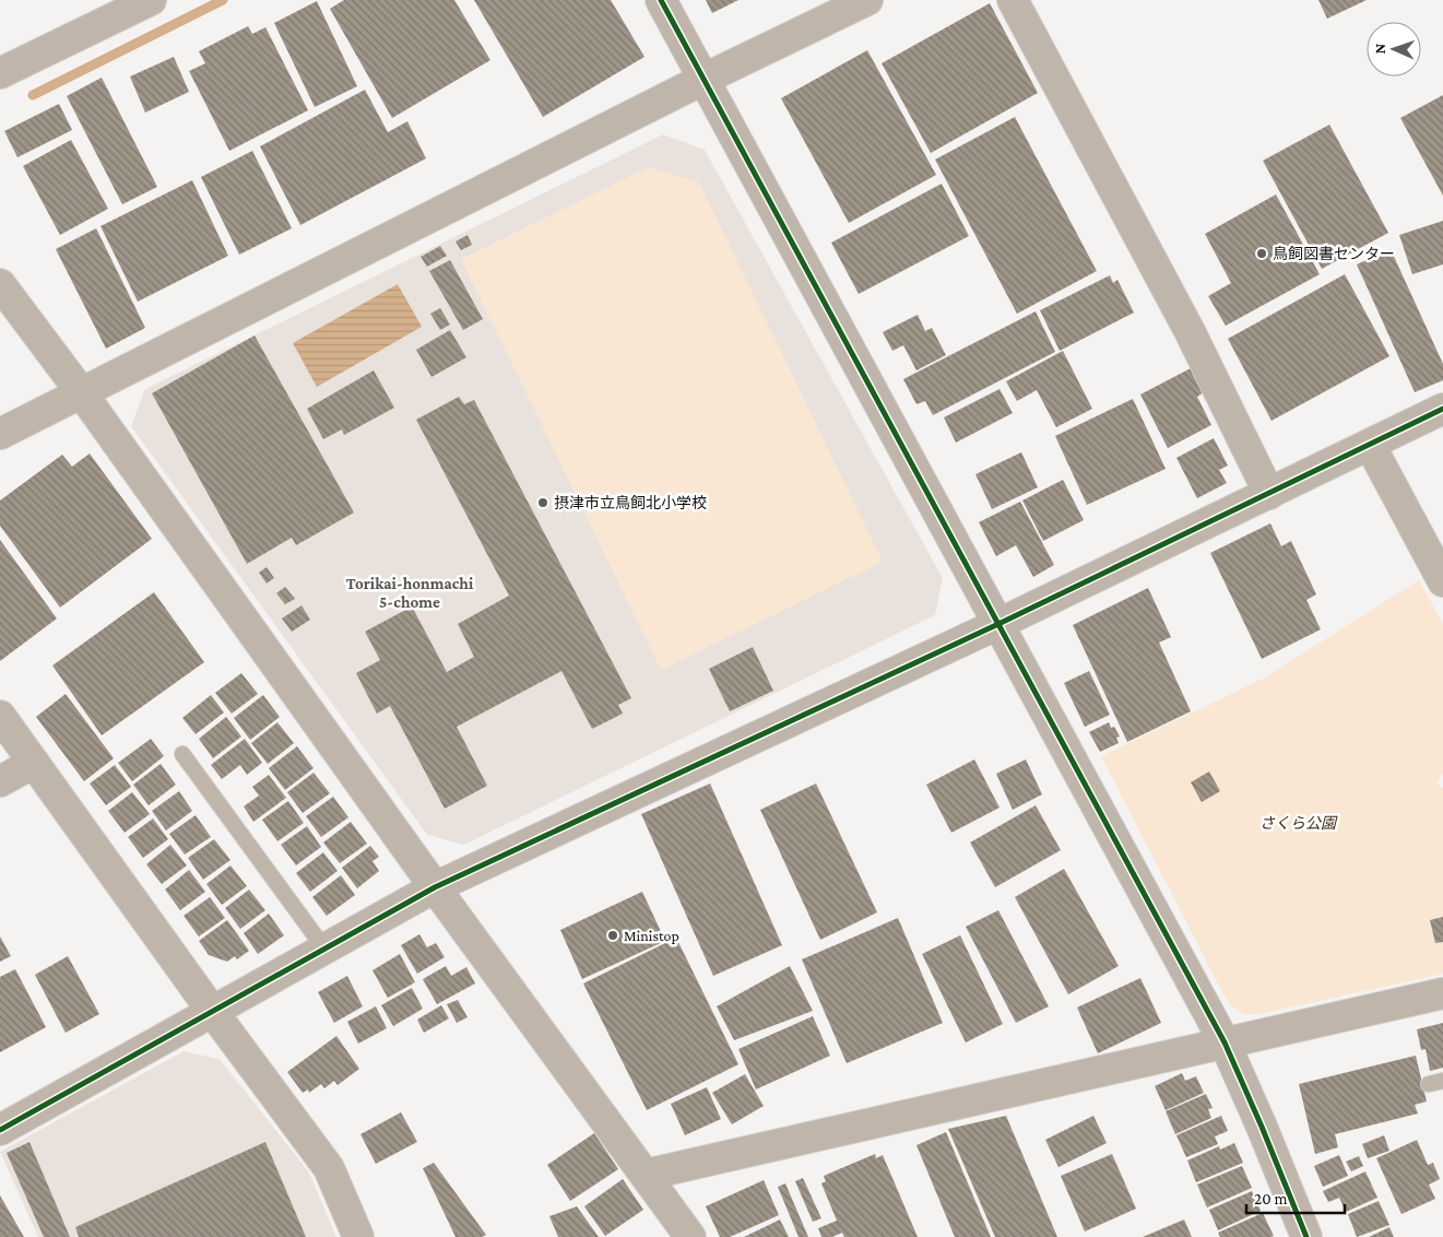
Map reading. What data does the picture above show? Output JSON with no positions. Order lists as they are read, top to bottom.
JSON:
{
  "districts": ["Torikai-honmachi 5-chome"],
  "parks": ["さくら公園"],
  "places": ["鳥飼図書センター", "摂津市立鳥飼北小学校", "Ministop"],
  "scale_bar": "20 m",
  "north": "left"
}
